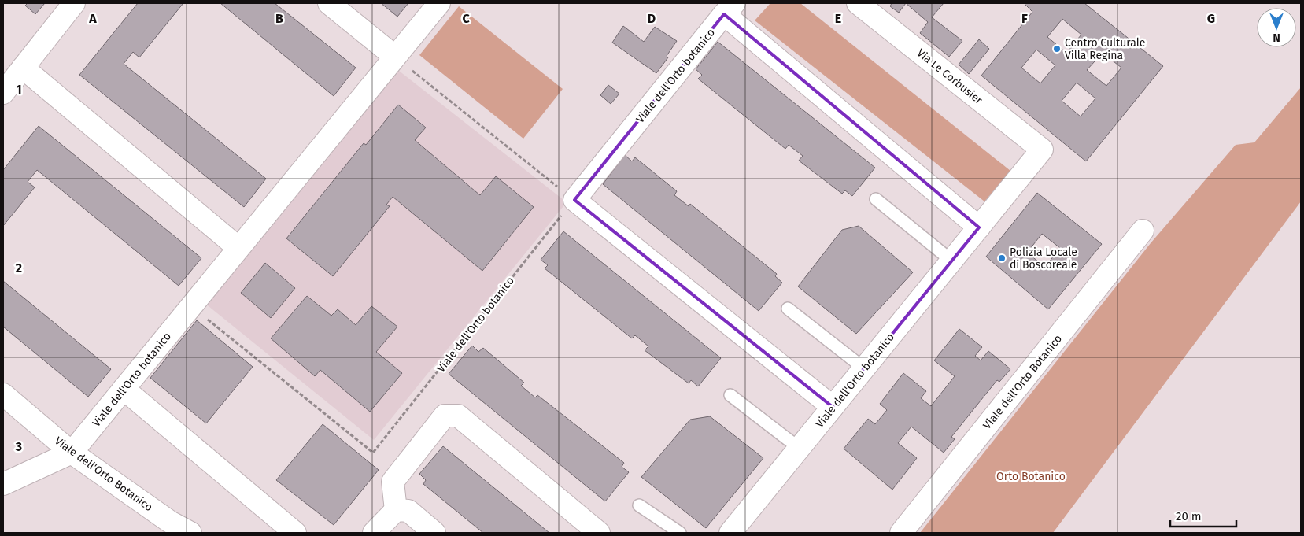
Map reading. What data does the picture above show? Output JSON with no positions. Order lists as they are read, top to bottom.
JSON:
{
  "streets": {
    "street": ["Viale dell'Orto botanico", "Via Le Corbusier", "Viale dell'Orto Botanico"]
  },
  "crossings": [
    ["Viale dell'Orto botanico", "Via Le Corbusier"],
    ["Viale dell'Orto botanico", "Viale dell'Orto Botanico"]
  ],
  "parks": ["Orto Botanico"],
  "places": ["Centro Culturale Villa Regina", "Polizia Locale di Boscoreale"],
  "scale_bar": "20 m",
  "north": "bottom",
  "grid": {
    "columns": [
      "A",
      "B",
      "C",
      "D",
      "E",
      "F",
      "G"
    ],
    "rows": ["1", "2", "3"]
  }
}
